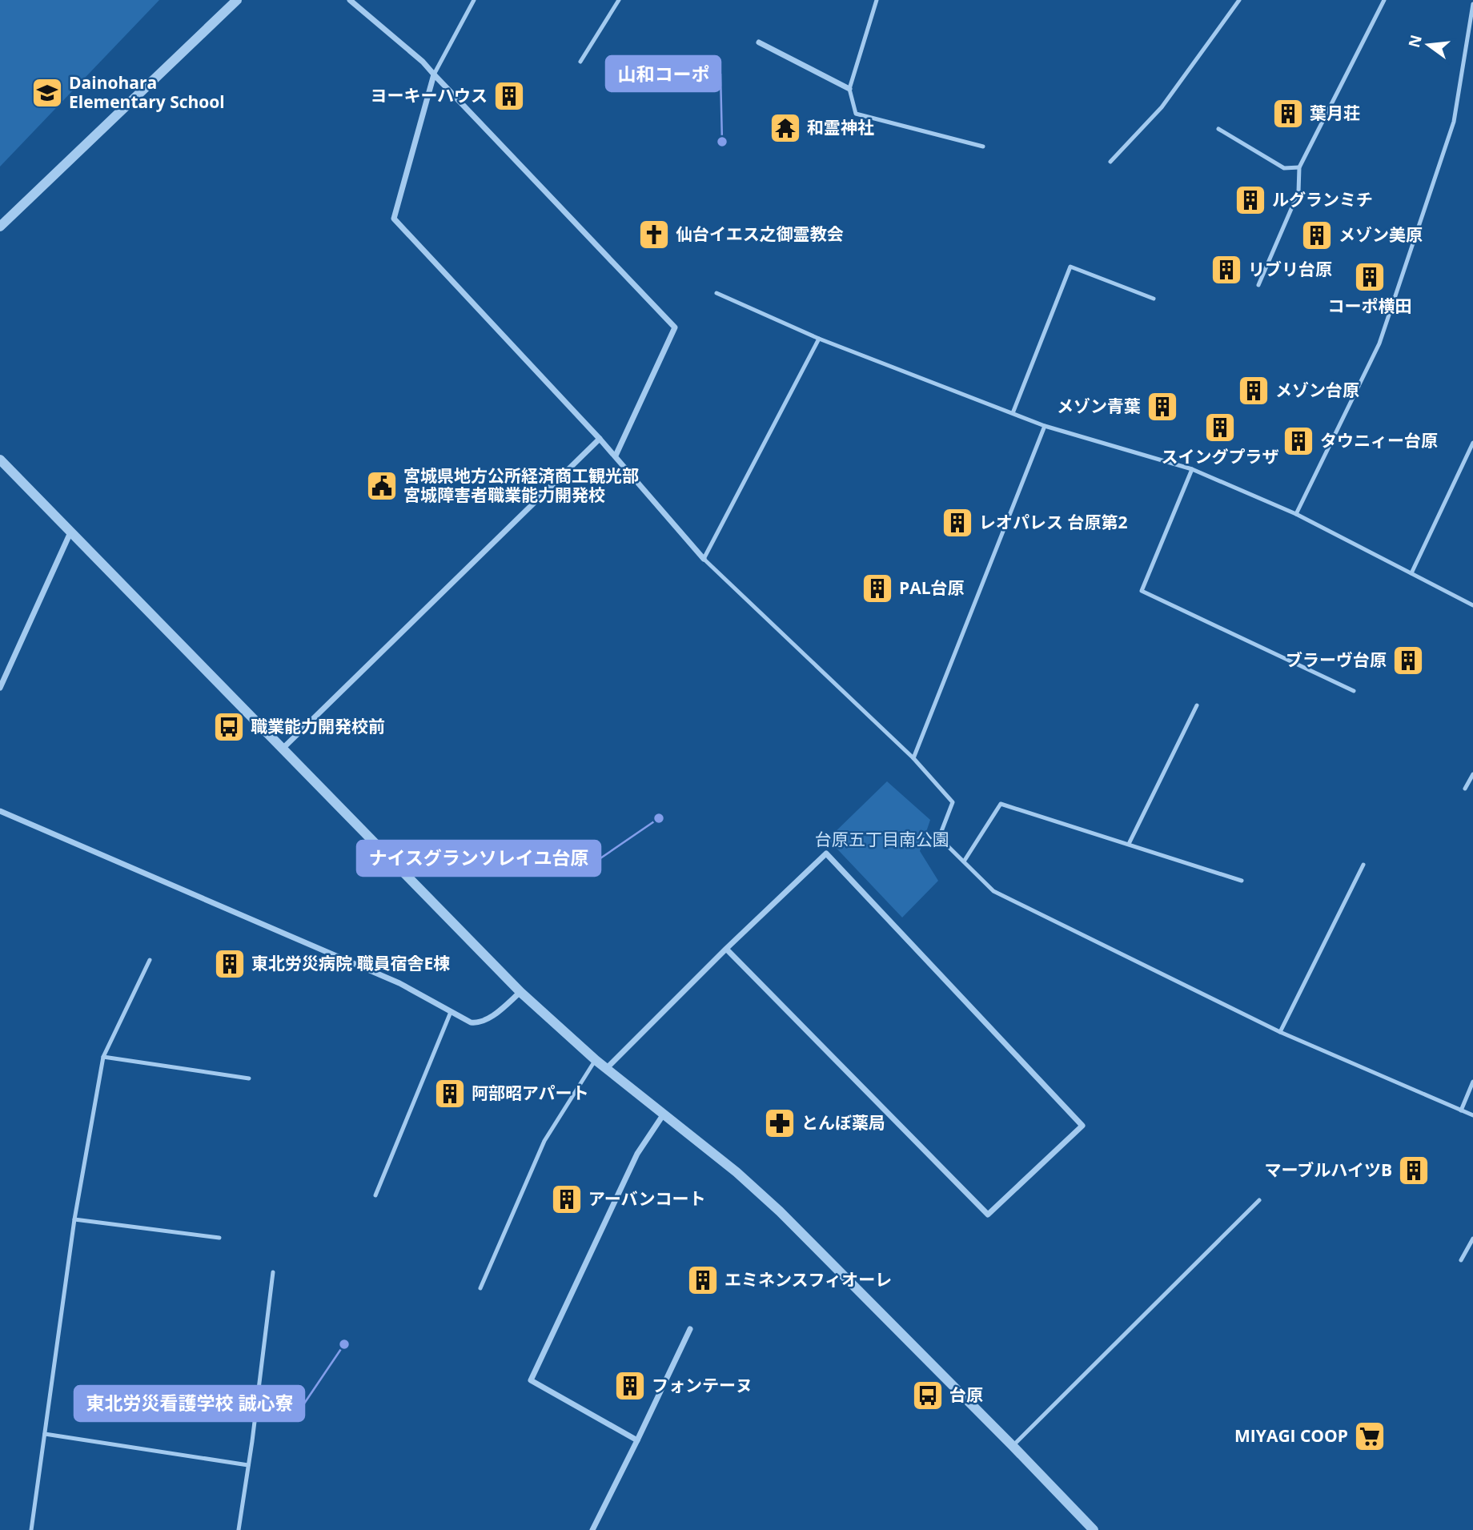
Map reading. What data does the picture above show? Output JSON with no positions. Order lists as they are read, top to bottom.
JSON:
{
  "parks": ["台原五丁目南公園"],
  "places": {
    "school or university": ["Dainohara Elementary School"],
    "building": [
      "ヨーキーハウス",
      "葉月荘",
      "ルグランミチ",
      "メゾン美原",
      "リブリ台原",
      "コーポ横田",
      "メゾン台原",
      "メゾン青葉",
      "スイングプラザ",
      "タウニィー台原",
      "レオパレス 台原第2",
      "PAL台原",
      "ブラーヴ台原",
      "東北労災病院 職員宿舎E棟",
      "阿部昭アパート",
      "マーブルハイツB",
      "アーバンコート",
      "エミネンスフィオーレ",
      "フォンテーヌ"
    ],
    "temple": ["和霊神社"],
    "other": ["山和コーポ", "ナイスグランソレイユ台原", "東北労災看護学校 誠心寮"],
    "church": ["仙台イエス之御霊教会"],
    "public building": ["宮城県地方公所経済商工観光部 宮城障害者職業能力開発校"],
    "bus stop": ["職業能力開発校前", "台原"],
    "pharmacy": ["とんぼ薬局"],
    "supermarket": ["MIYAGI COOP"]
  },
  "north": "left"
}
